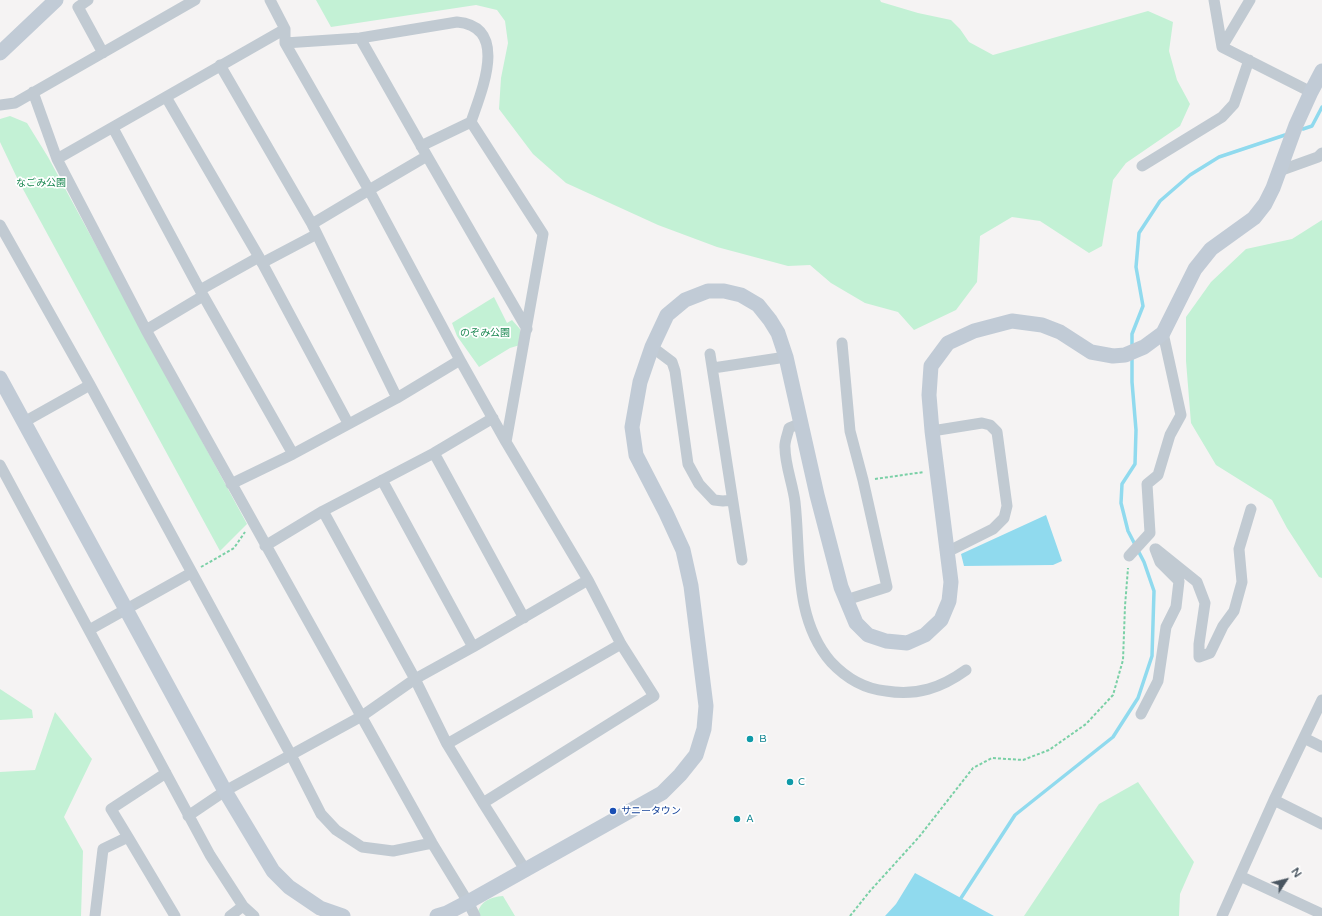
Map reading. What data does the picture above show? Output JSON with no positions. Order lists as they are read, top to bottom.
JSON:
{
  "parks": ["なごみ公園", "のぞみ公園"],
  "places": [
    "Ｂ",
    "C",
    "サニータウン",
    "Ａ"
  ],
  "north": "top right"
}
